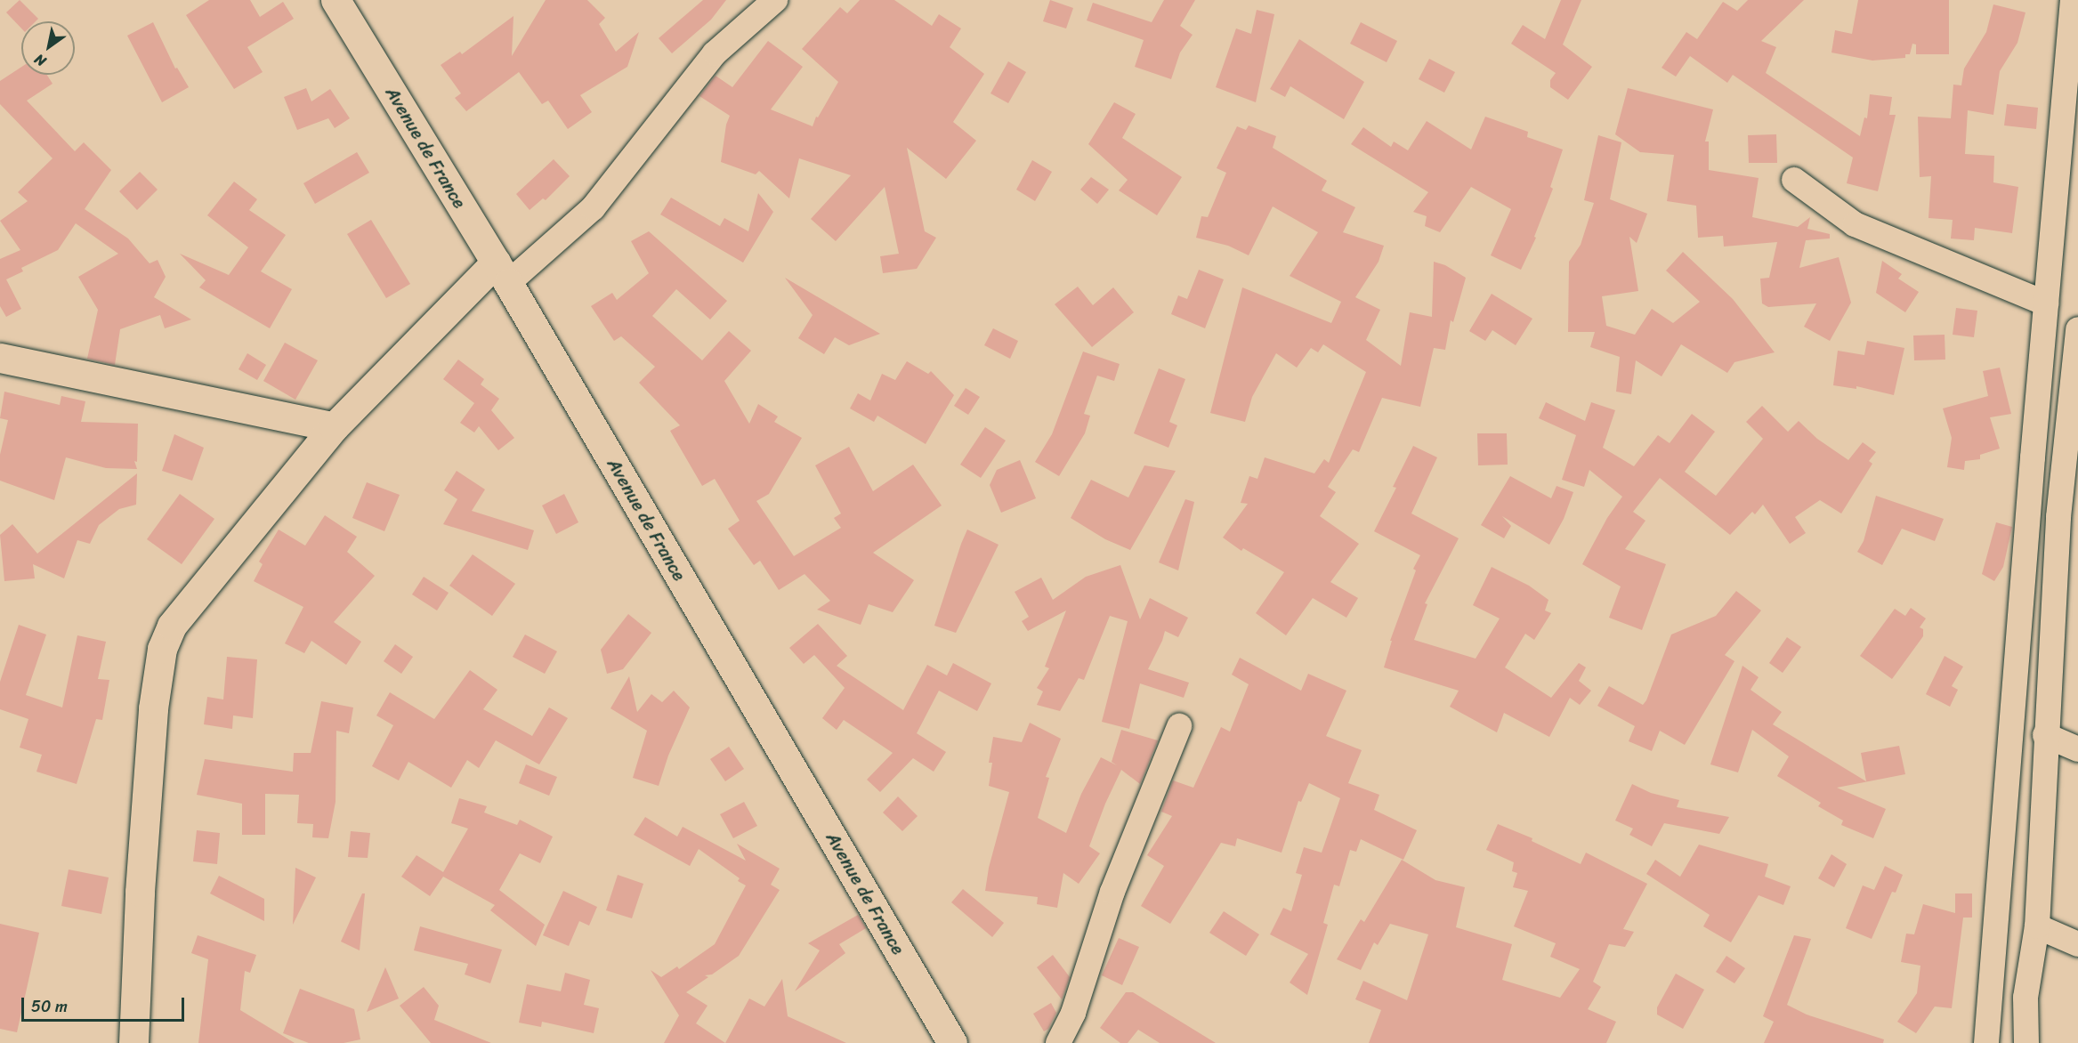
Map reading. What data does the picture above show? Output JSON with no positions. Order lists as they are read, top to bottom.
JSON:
{
  "streets": {
    "street": ["Avenue de France"]
  },
  "scale_bar": "50 m",
  "north": "bottom left"
}
